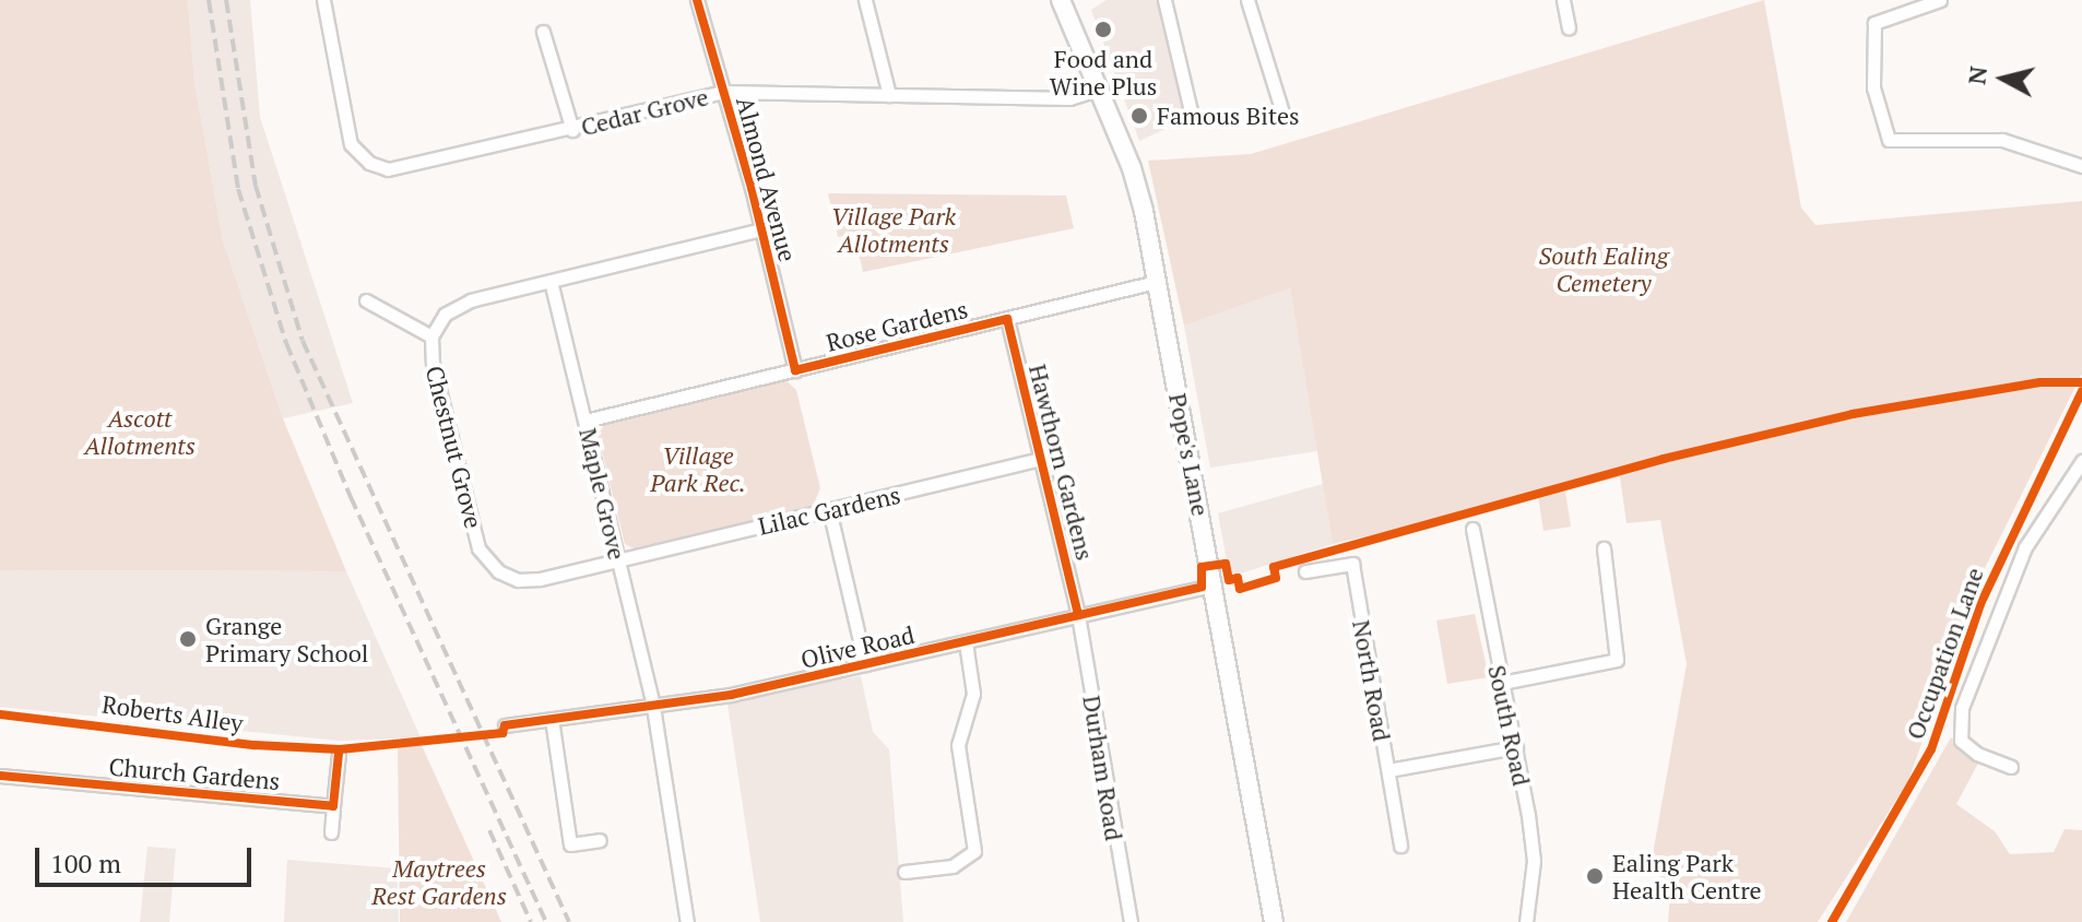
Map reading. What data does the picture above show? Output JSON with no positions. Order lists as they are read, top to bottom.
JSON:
{
  "streets": {
    "main road": ["Pope's Lane"],
    "street": [
      "Cedar Grove",
      "Almond Avenue",
      "Rose Gardens",
      "Chestnut Grove",
      "Hawthorn Gardens",
      "Maple Grove",
      "Lilac Gardens",
      "Olive Road",
      "North Road",
      "South Road",
      "Durham Road",
      "Church Gardens"
    ],
    "cycle path": ["Occupation Lane", "Roberts Alley"]
  },
  "crossings": [
    ["Cedar Grove", "Almond Avenue"],
    ["Cedar Grove", "Pope's Lane"],
    ["Almond Avenue", "Rose Gardens"],
    ["Almond Avenue", "Chestnut Grove"],
    ["Rose Gardens", "Pope's Lane"],
    ["Rose Gardens", "Hawthorn Gardens"],
    ["Rose Gardens", "Maple Grove"],
    ["Chestnut Grove", "Maple Grove"],
    ["Chestnut Grove", "Lilac Gardens"],
    ["Pope's Lane", "Olive Road"],
    ["Hawthorn Gardens", "Lilac Gardens"],
    ["Hawthorn Gardens", "Olive Road"],
    ["Hawthorn Gardens", "Durham Road"],
    ["Maple Grove", "Lilac Gardens"],
    ["Maple Grove", "Olive Road"],
    ["Olive Road", "Durham Road"]
  ],
  "parks": [
    "Village Park Allotments",
    "South Ealing Cemetery",
    "Ascott Allotments",
    "Village Park Rec.",
    "Maytrees Rest Gardens"
  ],
  "places": [
    "Food and Wine Plus",
    "Famous Bites",
    "Grange Primary School",
    "Ealing Park Health Centre"
  ],
  "scale_bar": "100 m",
  "north": "left"
}
